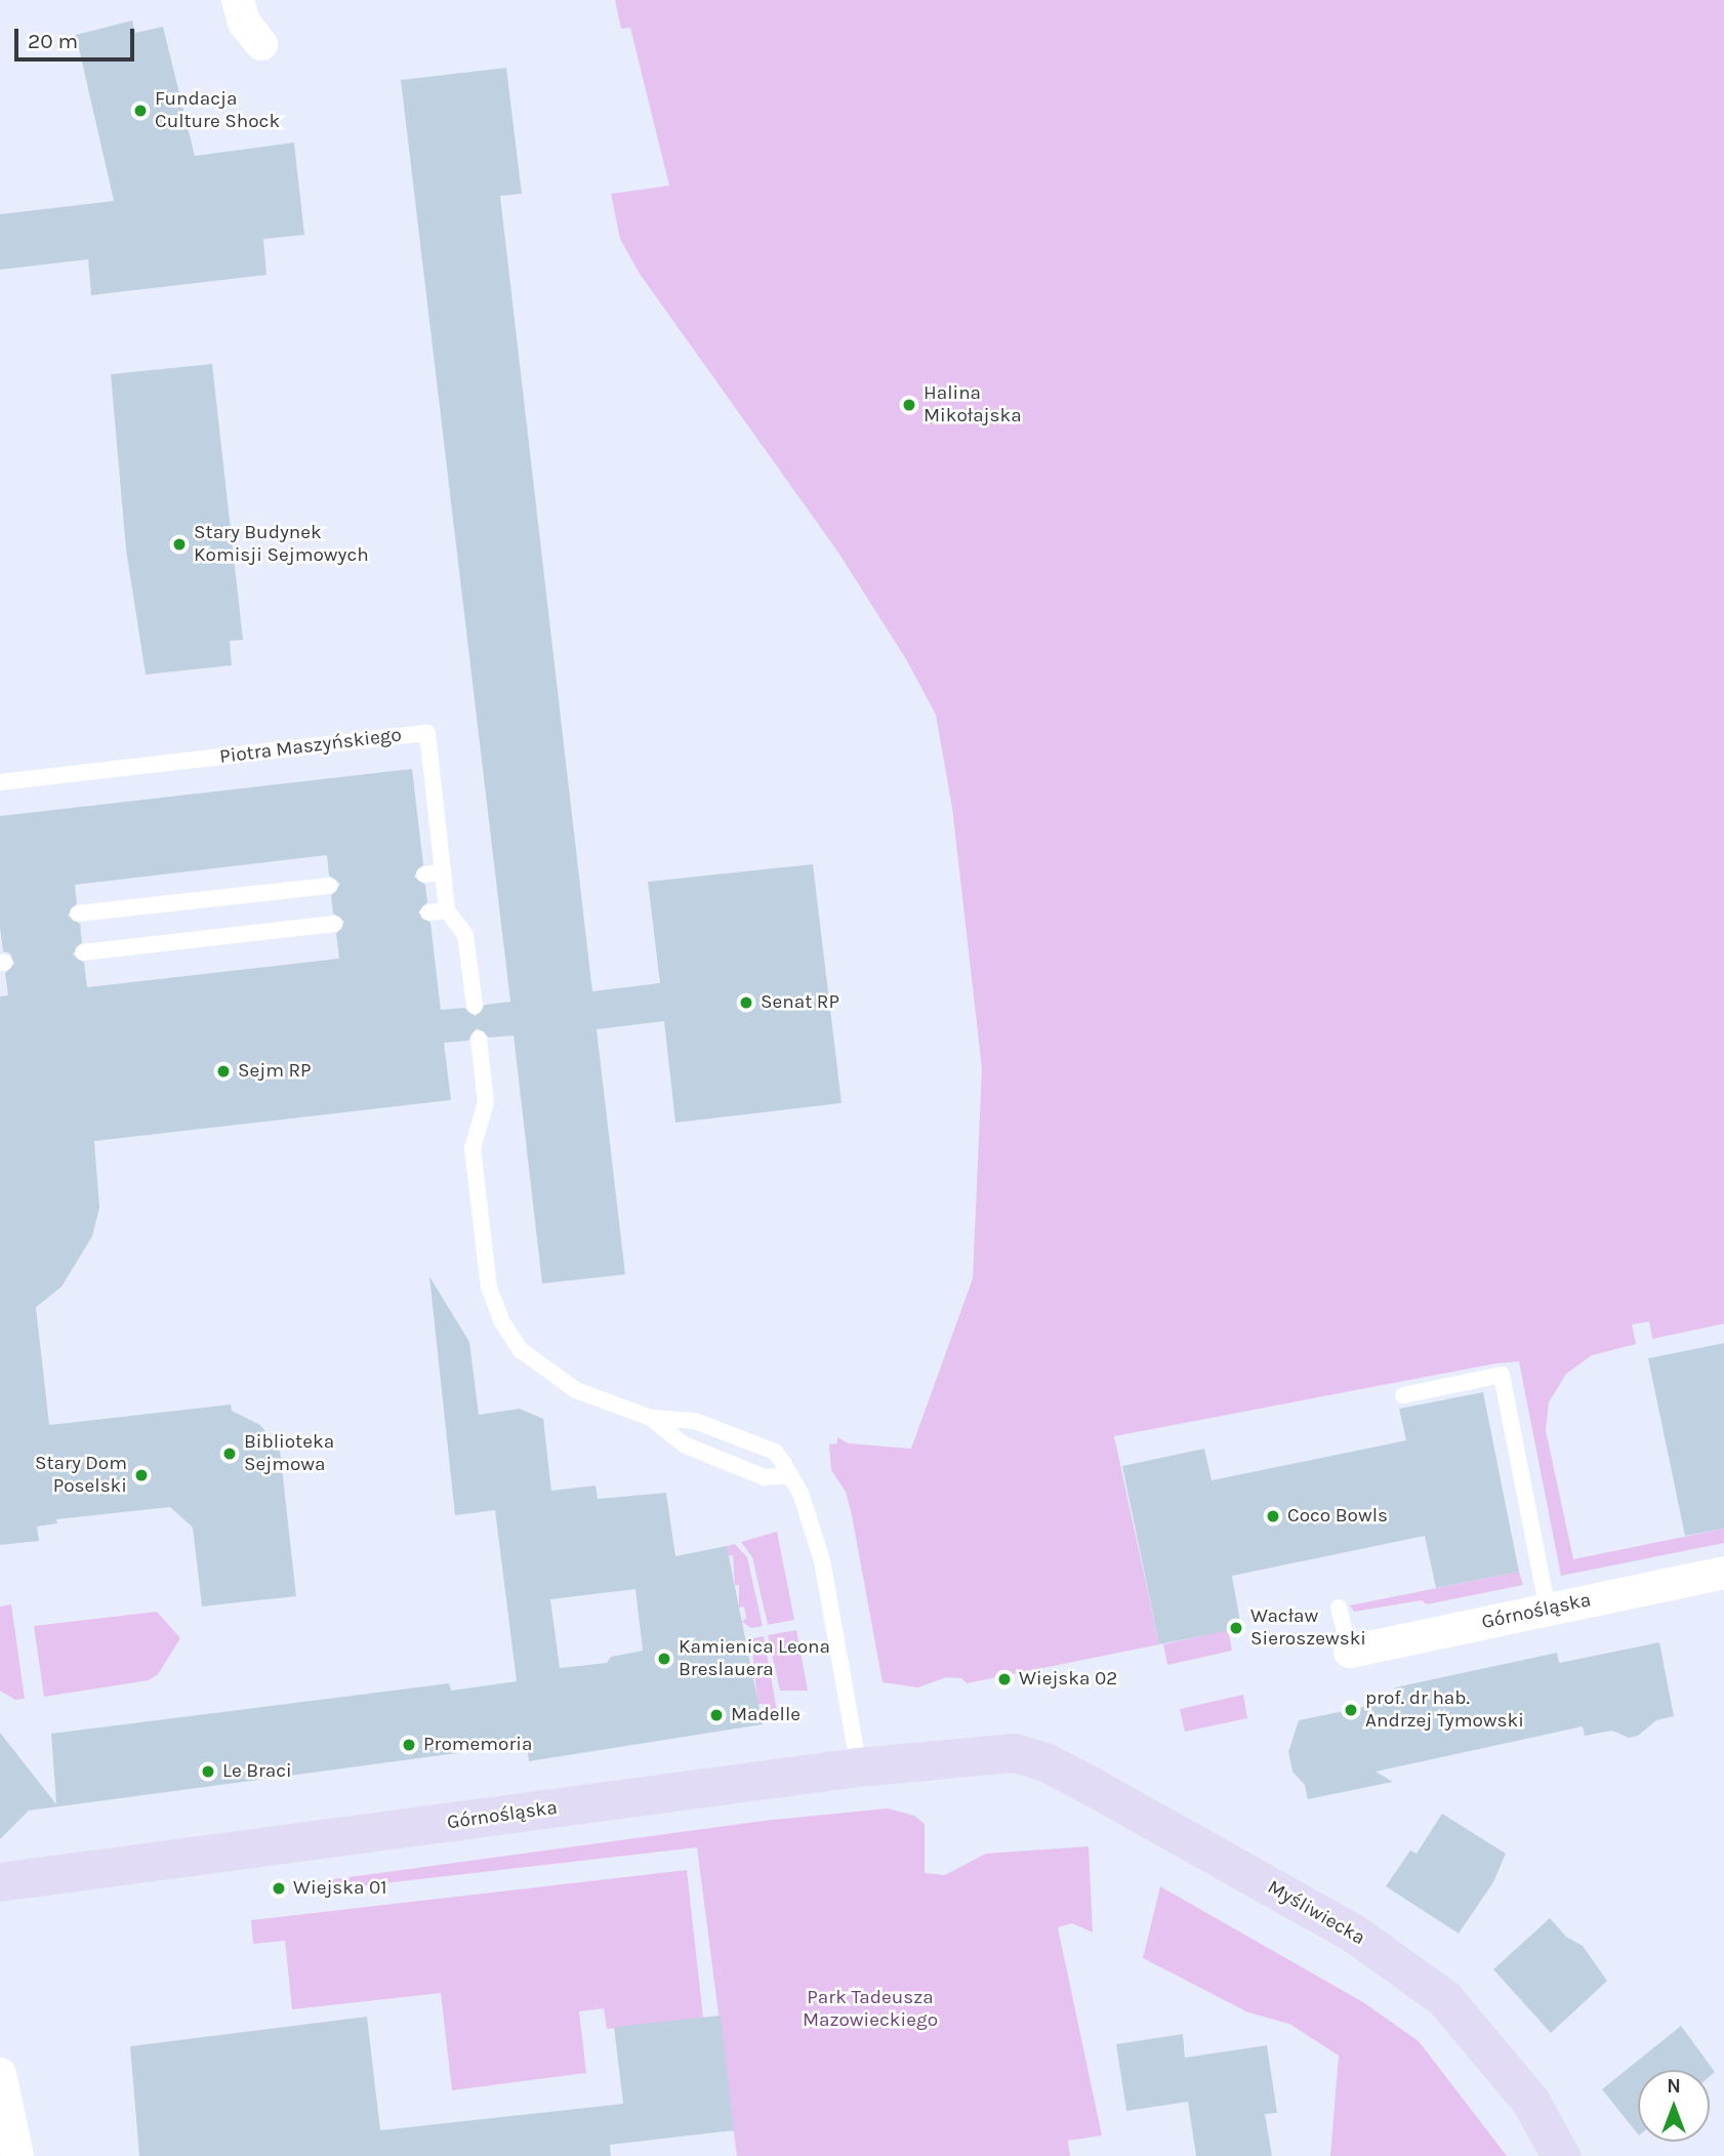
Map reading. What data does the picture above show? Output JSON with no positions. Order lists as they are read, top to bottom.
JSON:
{
  "streets": {
    "street": ["Górnośląska", "Myśliwiecka"],
    "lane": ["Piotra Maszyńskiego"]
  },
  "crossings": [
    ["Górnośląska", "Myśliwiecka"]
  ],
  "parks": ["Park Tadeusza Mazowieckiego"],
  "places": [
    "Fundacja Culture Shock",
    "Halina Mikołajska",
    "Stary Budynek Komisji Sejmowych",
    "Senat RP",
    "Sejm RP",
    "Biblioteka Sejmowa",
    "Stary Dom Poselski",
    "Coco Bowls",
    "Wacław Sieroszewski",
    "Kamienica Leona Breslauera",
    "Wiejska 02",
    "prof. dr hab. Andrzej Tymowski",
    "Madelle",
    "Promemoria",
    "Le Braci",
    "Wiejska 01"
  ],
  "scale_bar": "20 m",
  "north": "top"
}
